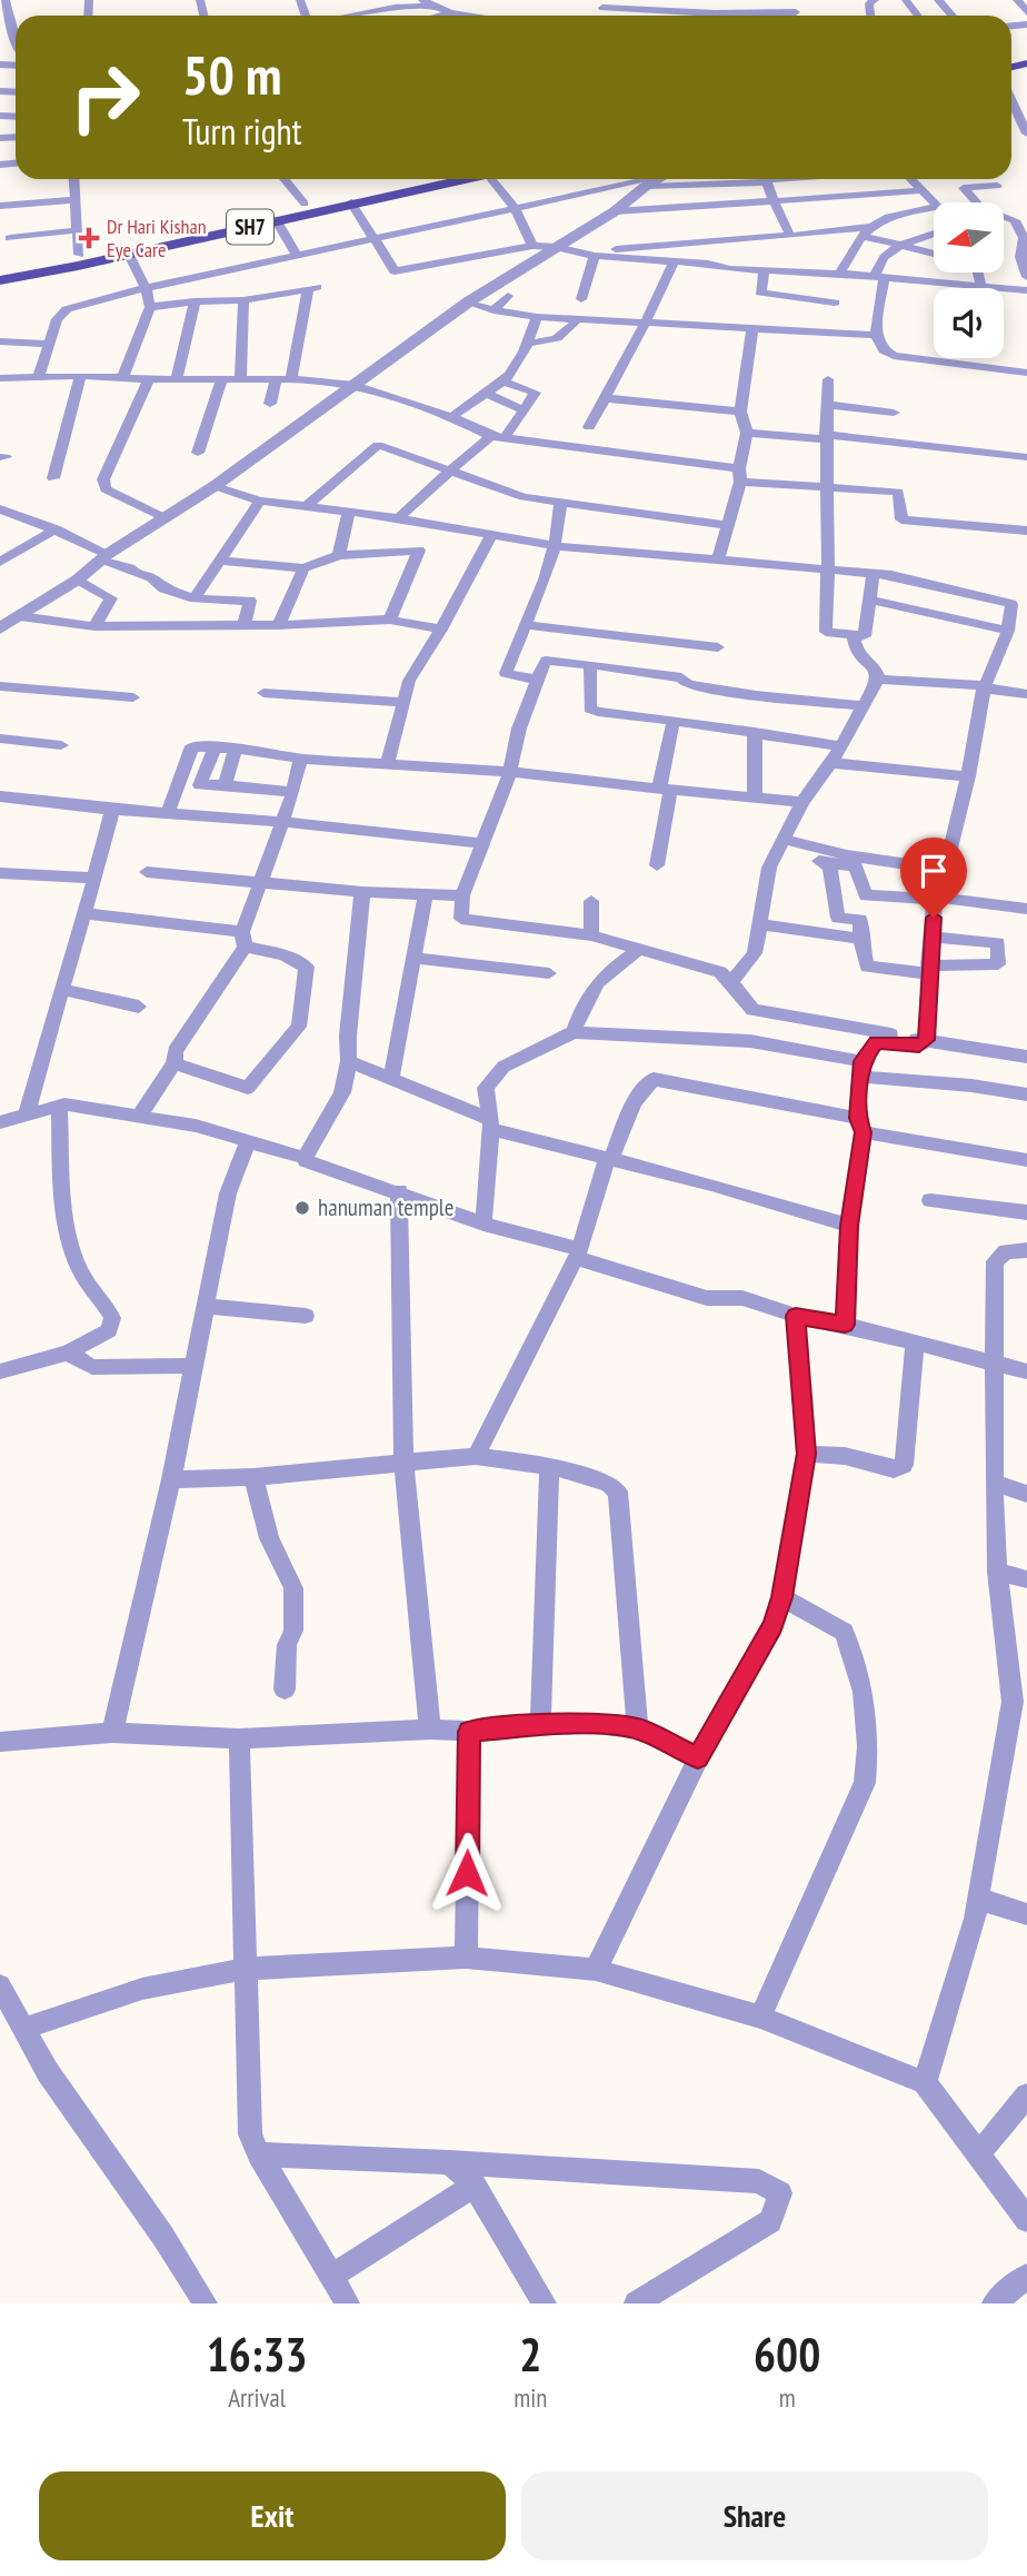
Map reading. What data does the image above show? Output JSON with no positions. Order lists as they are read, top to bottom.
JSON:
{
  "streets": {
    "main road": ["SH7"]
  },
  "places": {
    "health": ["Dr Hari Kishan Eye Care"],
    "other": ["hanuman temple"]
  },
  "north": "left",
  "page": {
    "turn": ["50 m", "Turn right"],
    "eta": [
      "16:33",
      "Arrival",
      "2",
      "min",
      "600",
      "m"
    ],
    "buttons": ["Exit", "Share"]
  }
}
